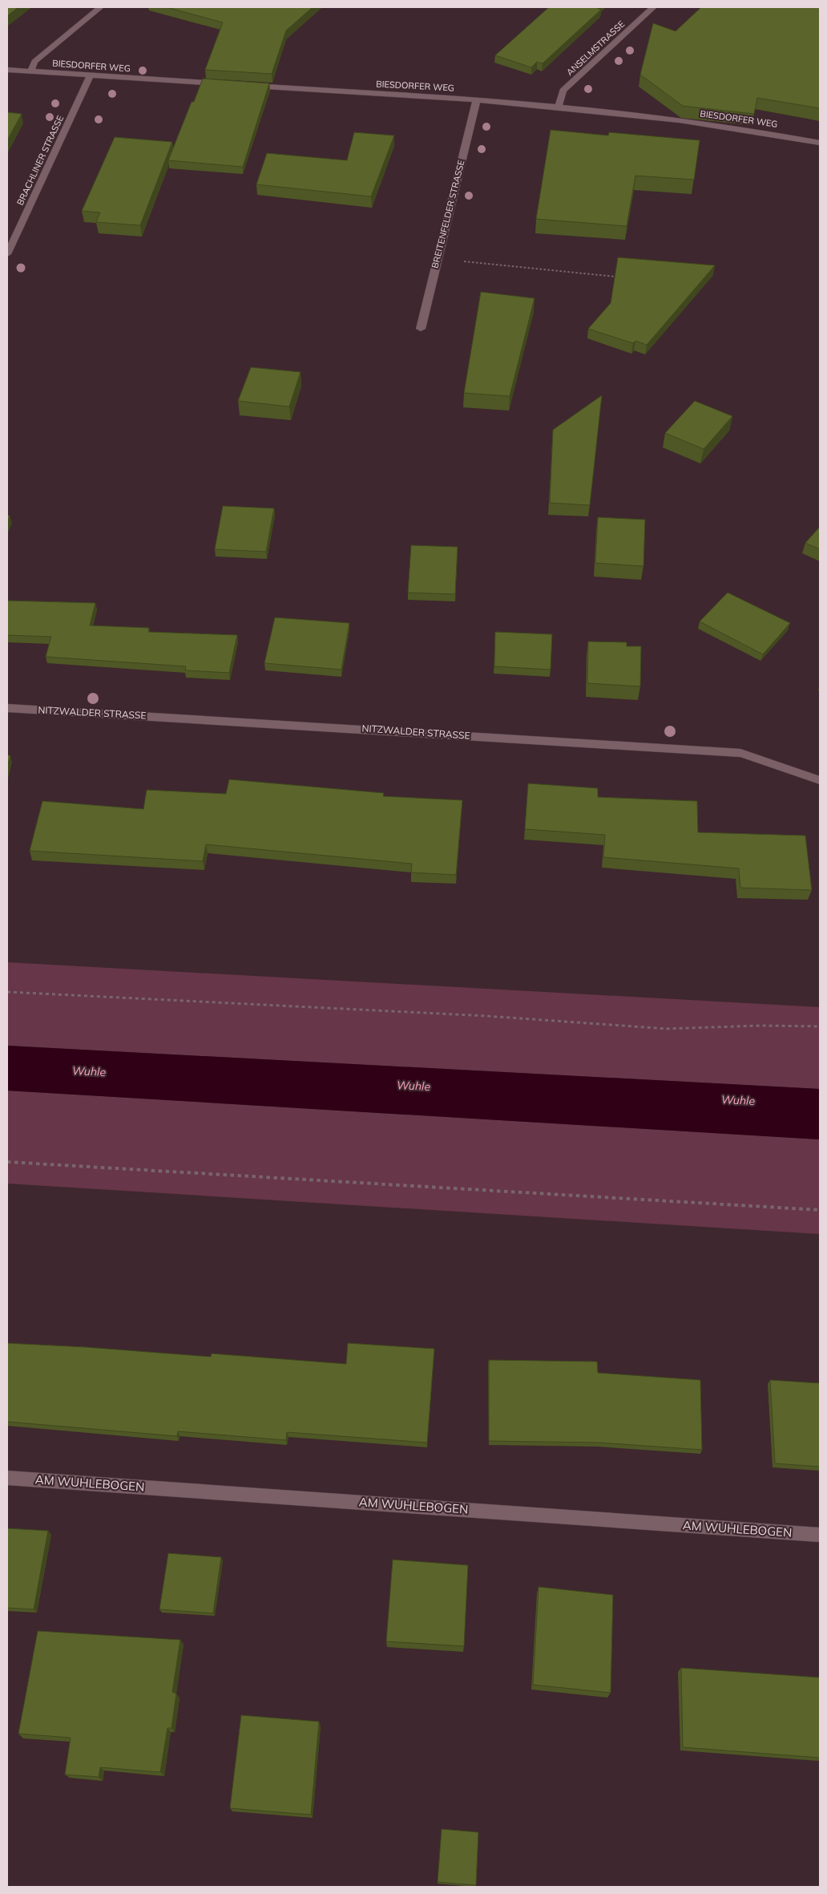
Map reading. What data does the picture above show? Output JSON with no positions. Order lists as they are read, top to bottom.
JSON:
{
  "streets": {
    "street": [
      "ANSELMSTRASSE",
      "BIESDORFER WEG",
      "BRACHLINER STRASSE",
      "BREITENFELDER STRASSE",
      "NITZWALDER STRASSE",
      "AM WUHLEBOGEN"
    ]
  },
  "crossings": [
    ["ANSELMSTRASSE", "BIESDORFER WEG"],
    ["BIESDORFER WEG", "BRACHLINER STRASSE"],
    ["BIESDORFER WEG", "BREITENFELDER STRASSE"]
  ],
  "water": ["Wuhle"]
}
